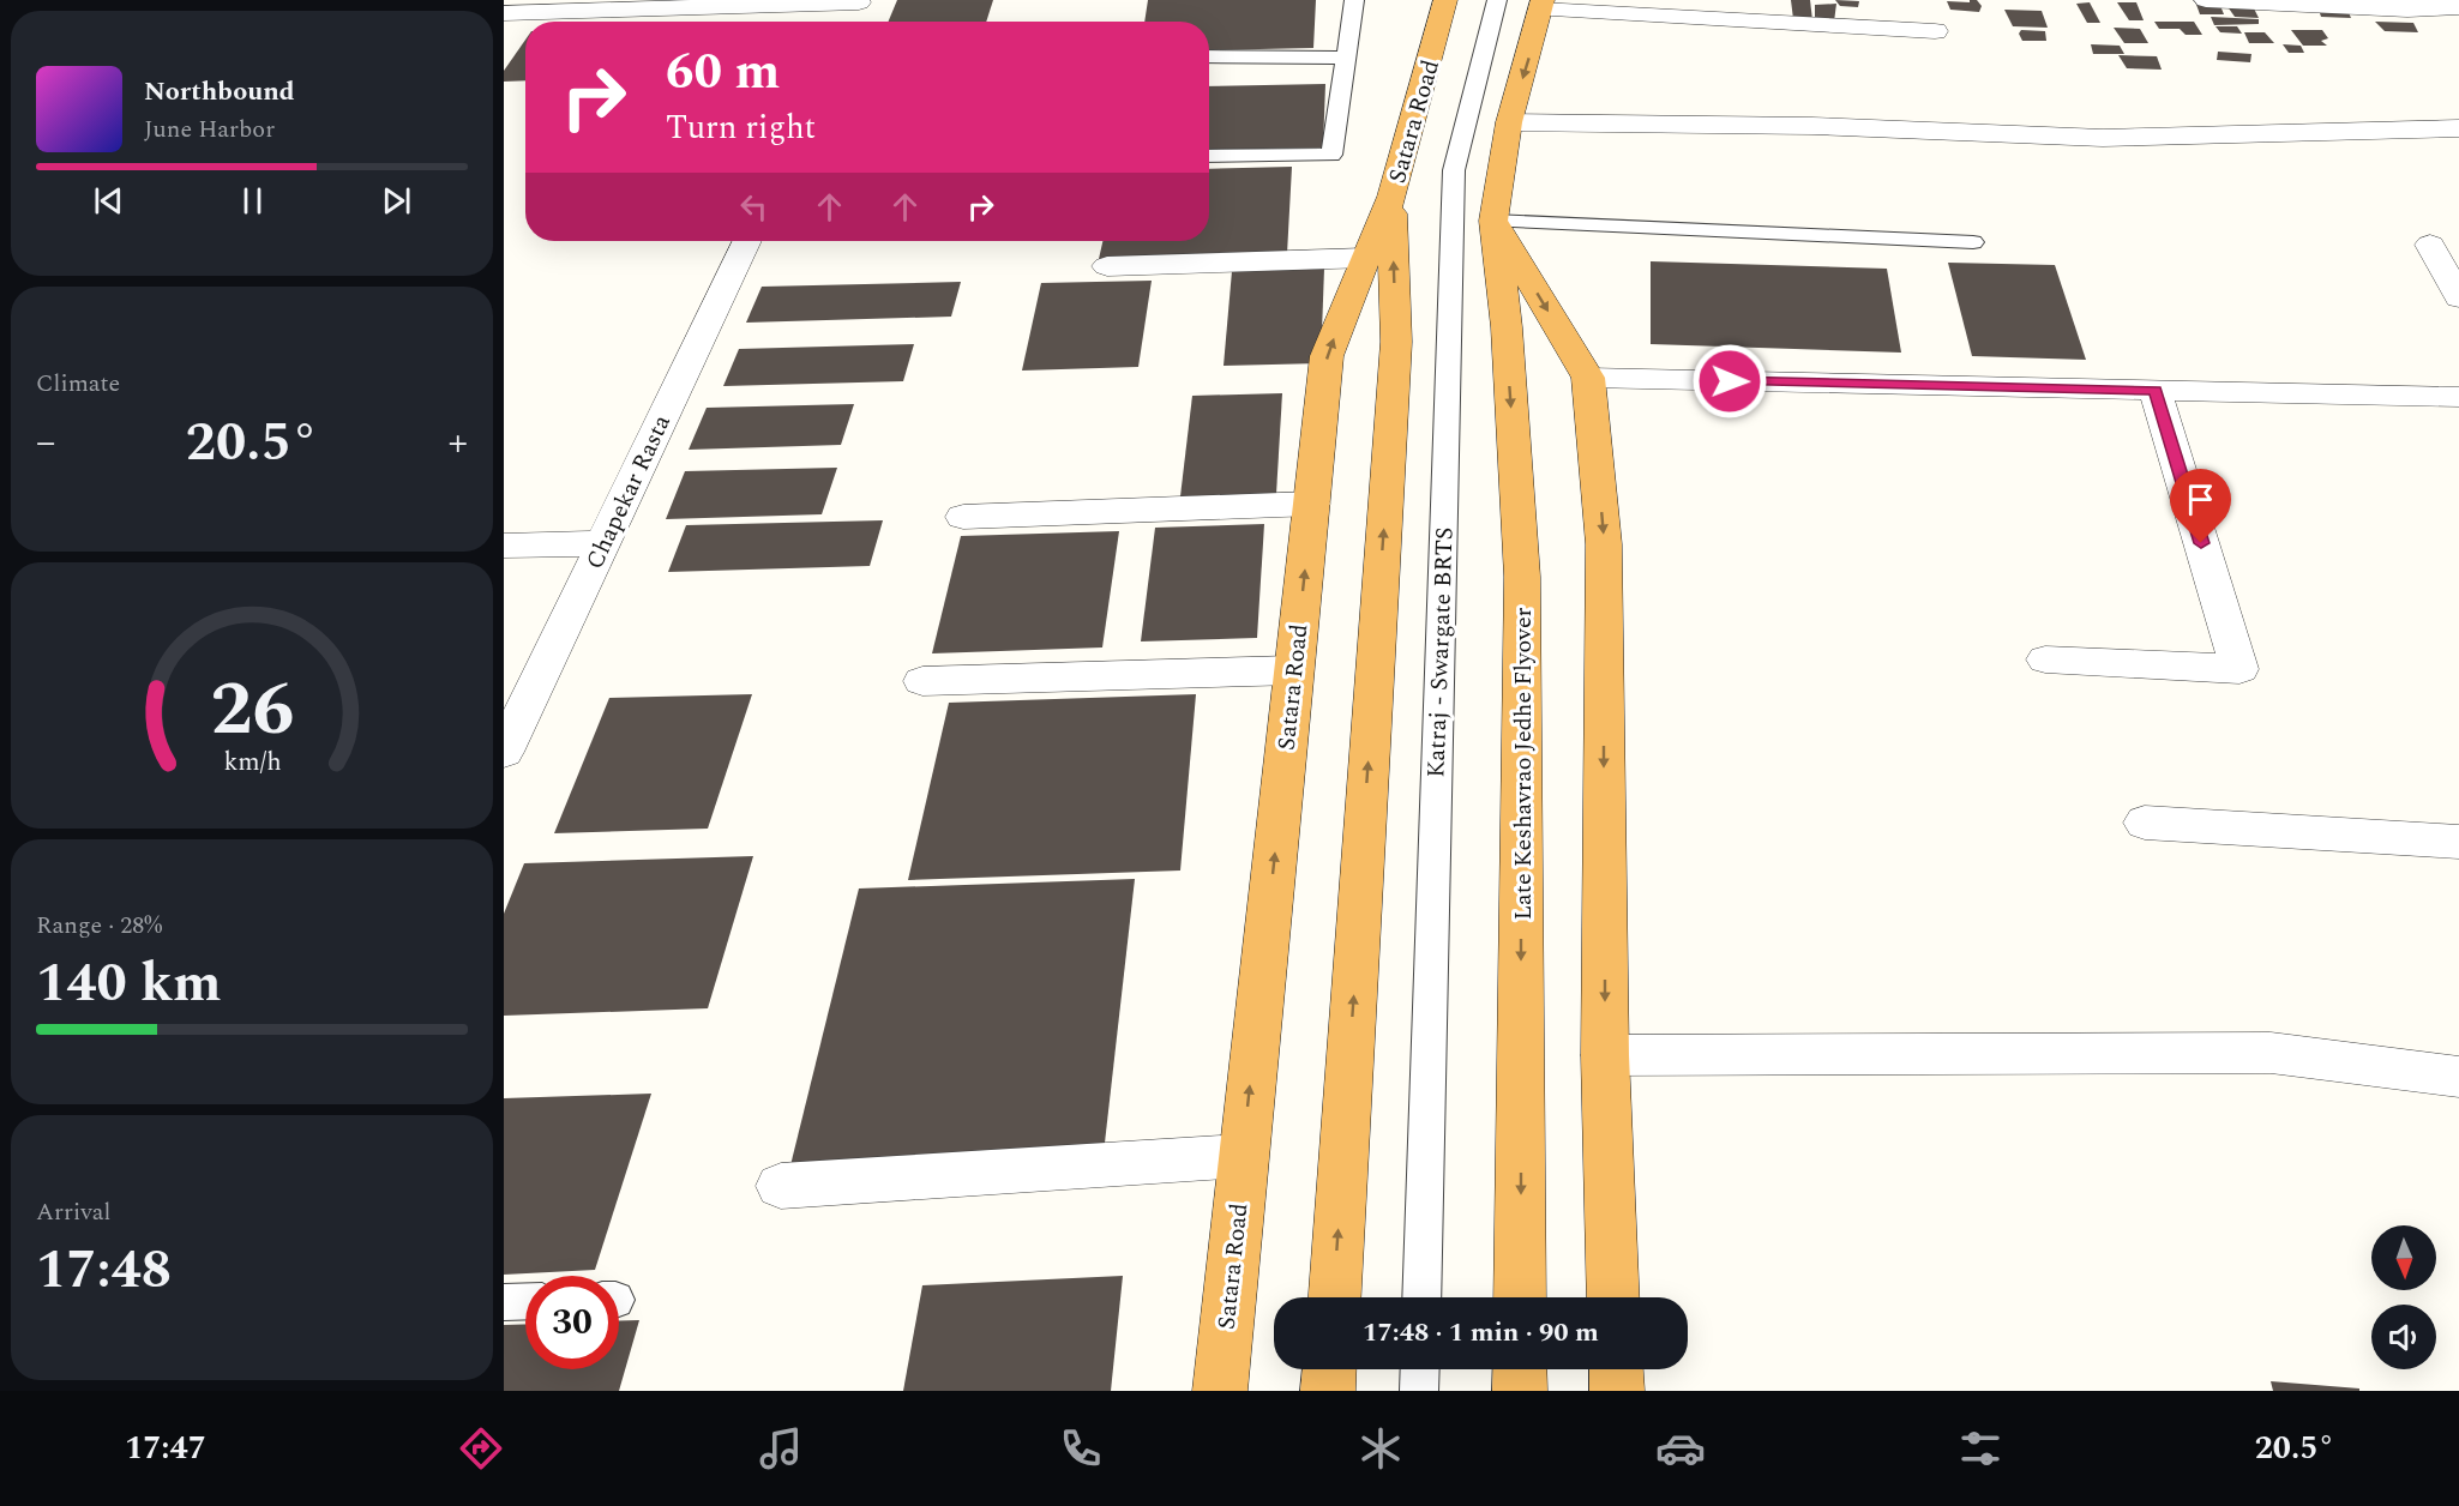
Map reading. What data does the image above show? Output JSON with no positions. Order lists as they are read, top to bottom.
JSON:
{
  "streets": {
    "highway": ["Satara Road", "Late Keshavrao Jedhe Flyover"],
    "street": ["Chapekar Rasta"],
    "lane": ["Katraj - Swargate BRTS"]
  },
  "north": "bottom",
  "page": {
    "turn": ["60 m", "Turn right"],
    "song": ["Northbound", "June Harbor"],
    "tile": [
      "Climate",
      ["Range · 28%", "140 km"],
      ["Arrival", "17:48"]
    ],
    "heat": ["−", "20.5°", "+"],
    "limit": "30",
    "trip": "17:48 · 1 min · 90 m",
    "tabs": ["17:47", "20.5°"],
    "gauge": ["26", "km/h"]
  }
}
